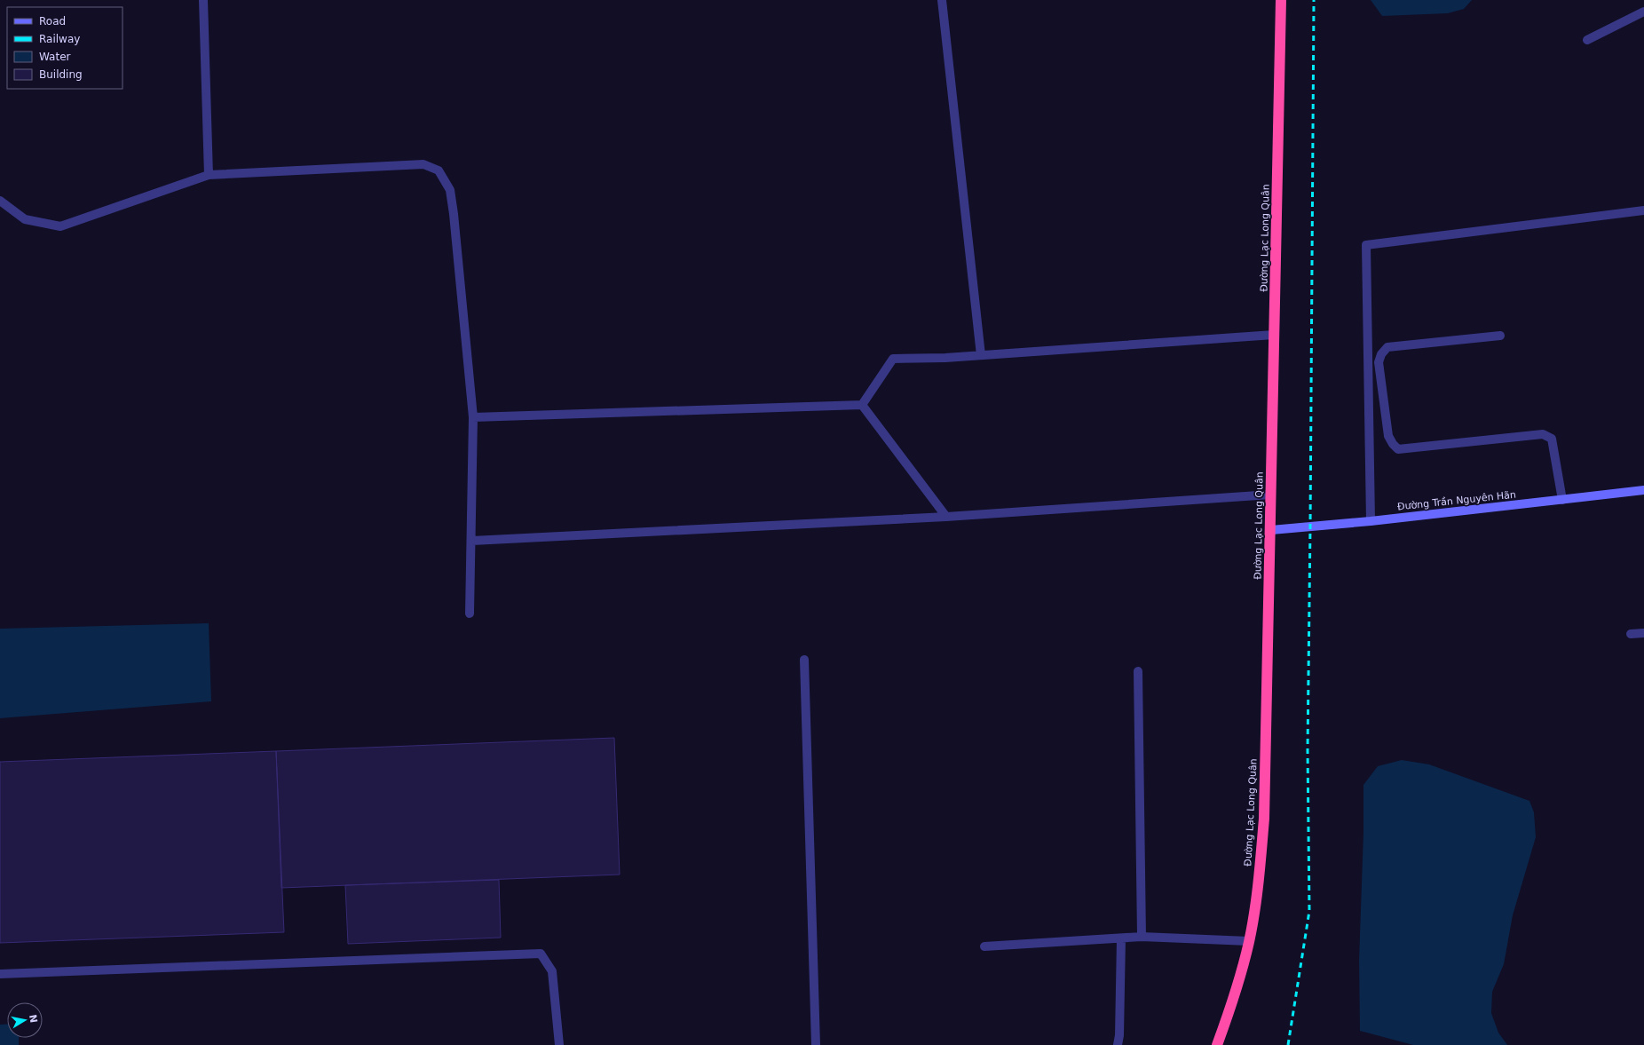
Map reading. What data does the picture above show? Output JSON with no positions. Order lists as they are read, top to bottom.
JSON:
{
  "streets": {
    "highway": ["Đường Lạc Long Quân"],
    "street": ["Đường Trần Nguyên Hãn"]
  },
  "crossings": [
    ["Đường Lạc Long Quân", "Đường Trần Nguyên Hãn"]
  ],
  "legend": [
    "Road",
    "Railway",
    "Water",
    "Building"
  ],
  "north": "right"
}
